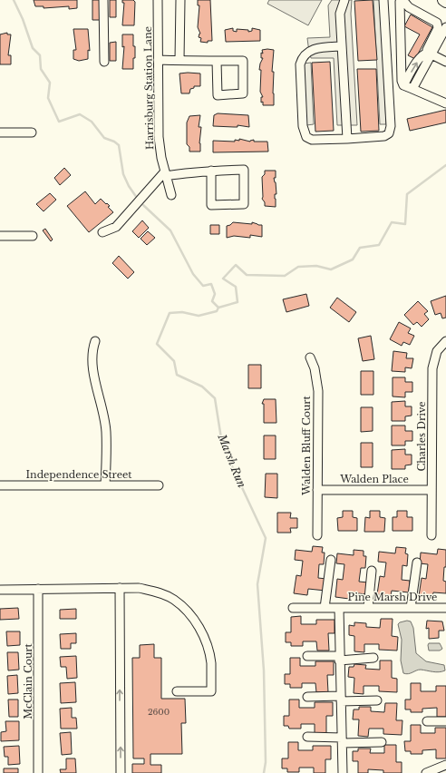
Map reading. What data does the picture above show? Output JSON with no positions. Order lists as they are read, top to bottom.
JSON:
{
  "streets": {
    "street": [
      "Harrisburg Station Lane",
      "Charles Drive",
      "Walden Bluff Court",
      "Independence Street",
      "Walden Place",
      "Pine Marsh Drive",
      "McClain Court"
    ]
  },
  "crossings": [
    ["Charles Drive", "Walden Place"],
    ["Walden Bluff Court", "Walden Place"]
  ],
  "water": ["Marsh Run"],
  "house_numbers": ["2600"]
}
